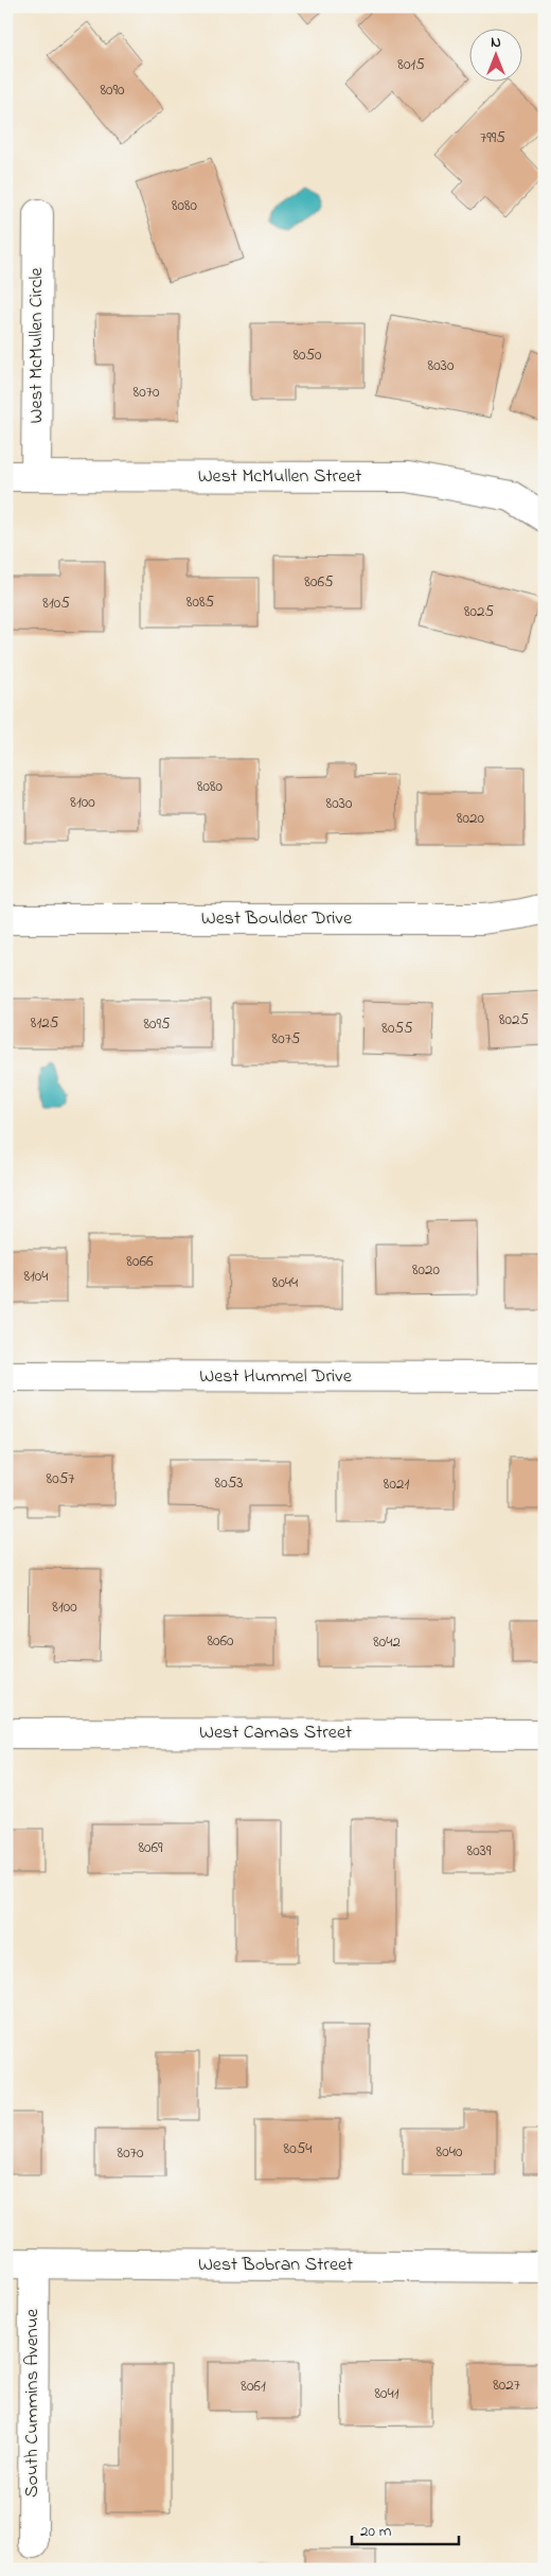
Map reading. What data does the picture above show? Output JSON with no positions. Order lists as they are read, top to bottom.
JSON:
{
  "streets": {
    "street": [
      "West McMullen Circle",
      "West McMullen Street",
      "West Boulder Drive",
      "West Hummel Drive",
      "West Camas Street",
      "West Bobran Street",
      "South Cummins Avenue"
    ]
  },
  "crossings": [
    ["West McMullen Circle", "West McMullen Street"],
    ["West Bobran Street", "South Cummins Avenue"]
  ],
  "house_numbers": [
    "8015",
    "8090",
    "7995",
    "8080",
    "8050",
    "8030",
    "8070",
    "8065",
    "8085",
    "8105",
    "8025",
    "8080",
    "8100",
    "8030",
    "8020",
    "8025",
    "8125",
    "8095",
    "8055",
    "8075",
    "8066",
    "8020",
    "8104",
    "8044",
    "8057",
    "8053",
    "8021",
    "8100",
    "8060",
    "8042",
    "8069",
    "8039",
    "8054",
    "8040",
    "8070",
    "8027",
    "8061",
    "8041"
  ],
  "scale_bar": "20 m",
  "north": "top"
}
